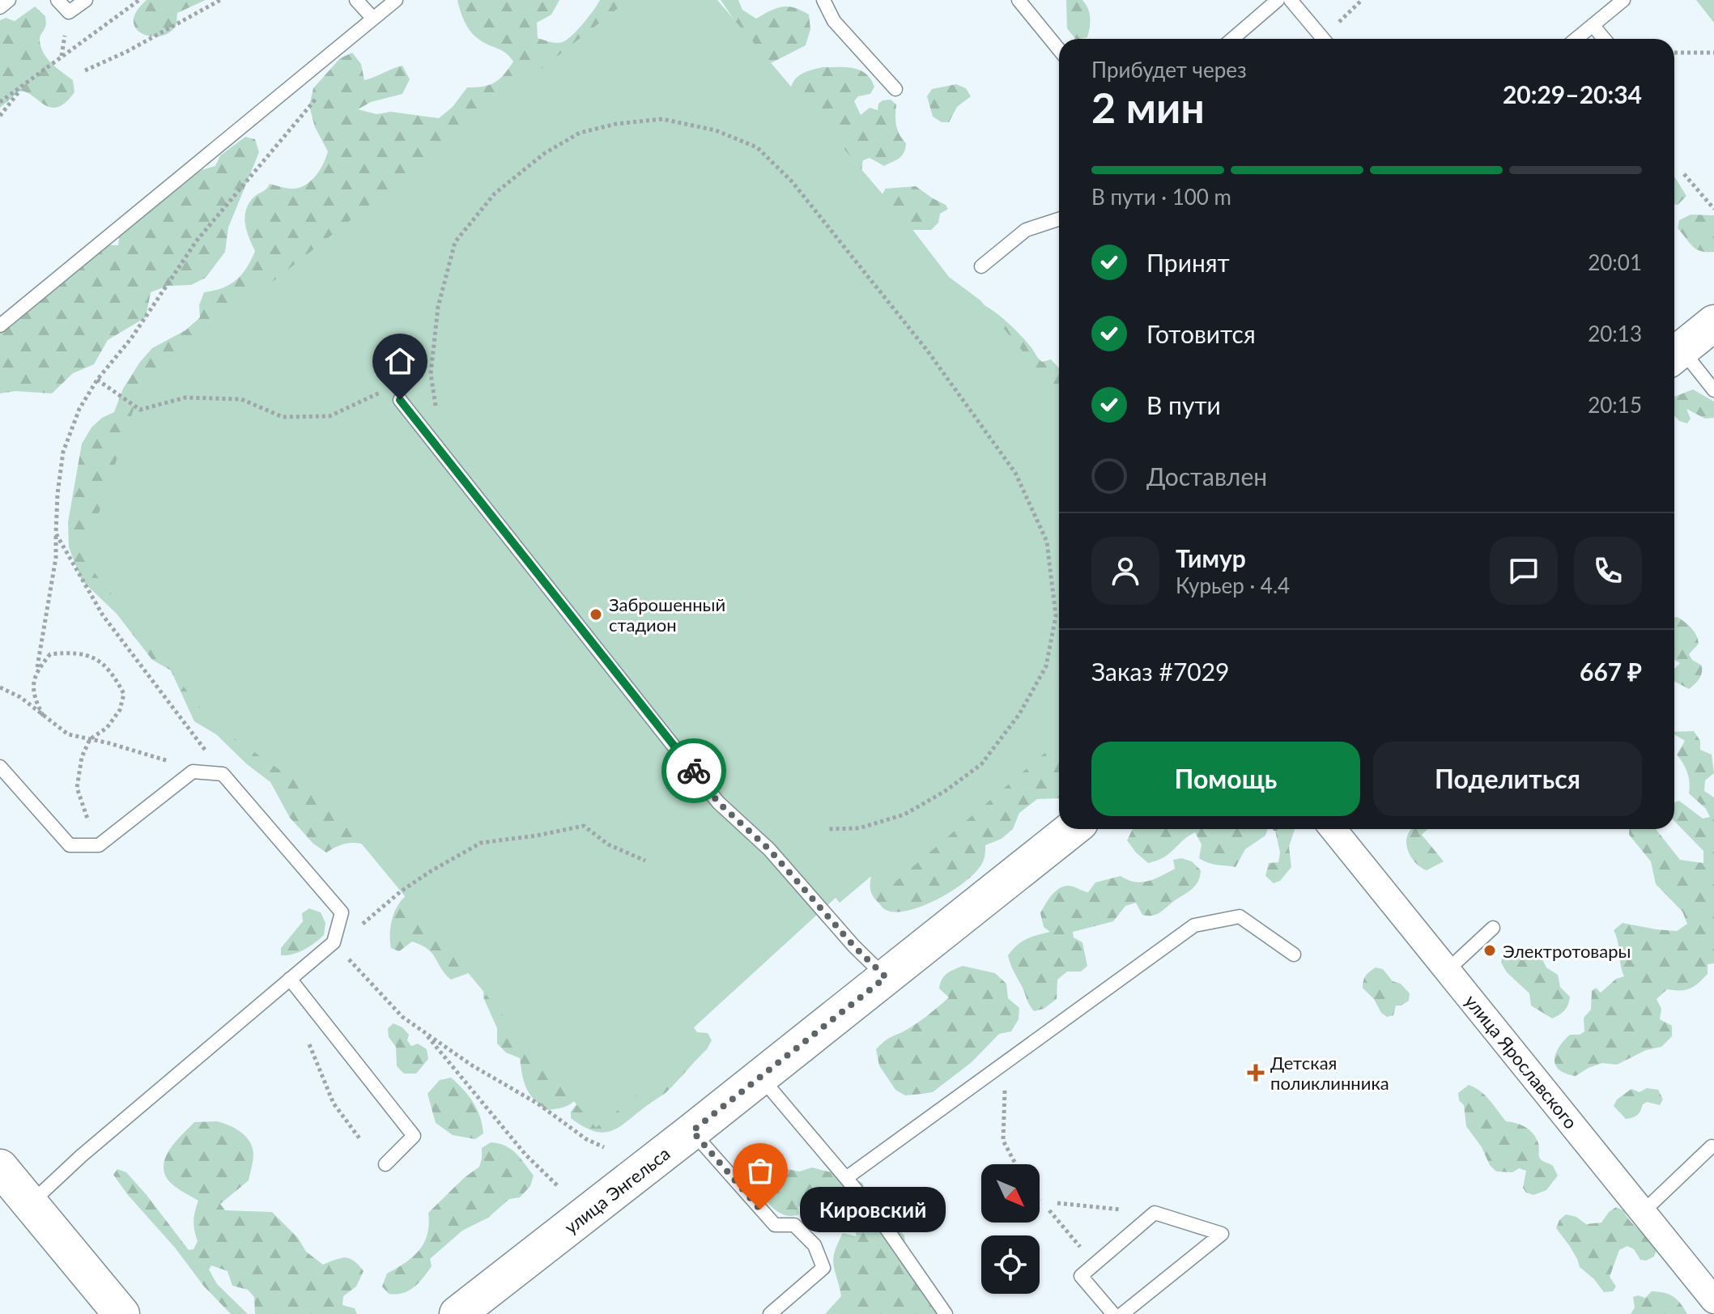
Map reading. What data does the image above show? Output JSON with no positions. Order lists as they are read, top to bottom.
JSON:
{
  "streets": {
    "street": ["улица Ярославского", "улица Энгельса"]
  },
  "places": {
    "other": ["Заброшенный стадион", "Электротовары", "Кировский"],
    "health": ["Детская поликлинника"]
  },
  "north": "bottom right",
  "page": {
    "heading": ["2 мин", "Прибудет через", "20:29–20:34"],
    "panel": [
      "Тимур",
      "Курьер · 4.4",
      "Заказ #7029",
      "667 ₽"
    ],
    "bar": "В пути · 100 m",
    "list": [
      ["Принят", "20:01"],
      ["Готовится", "20:13"],
      ["В пути", "20:15"],
      "Доставлен"
    ],
    "buttons": ["Помощь", "Поделиться"],
    "bubble": "Кировский"
  }
}
